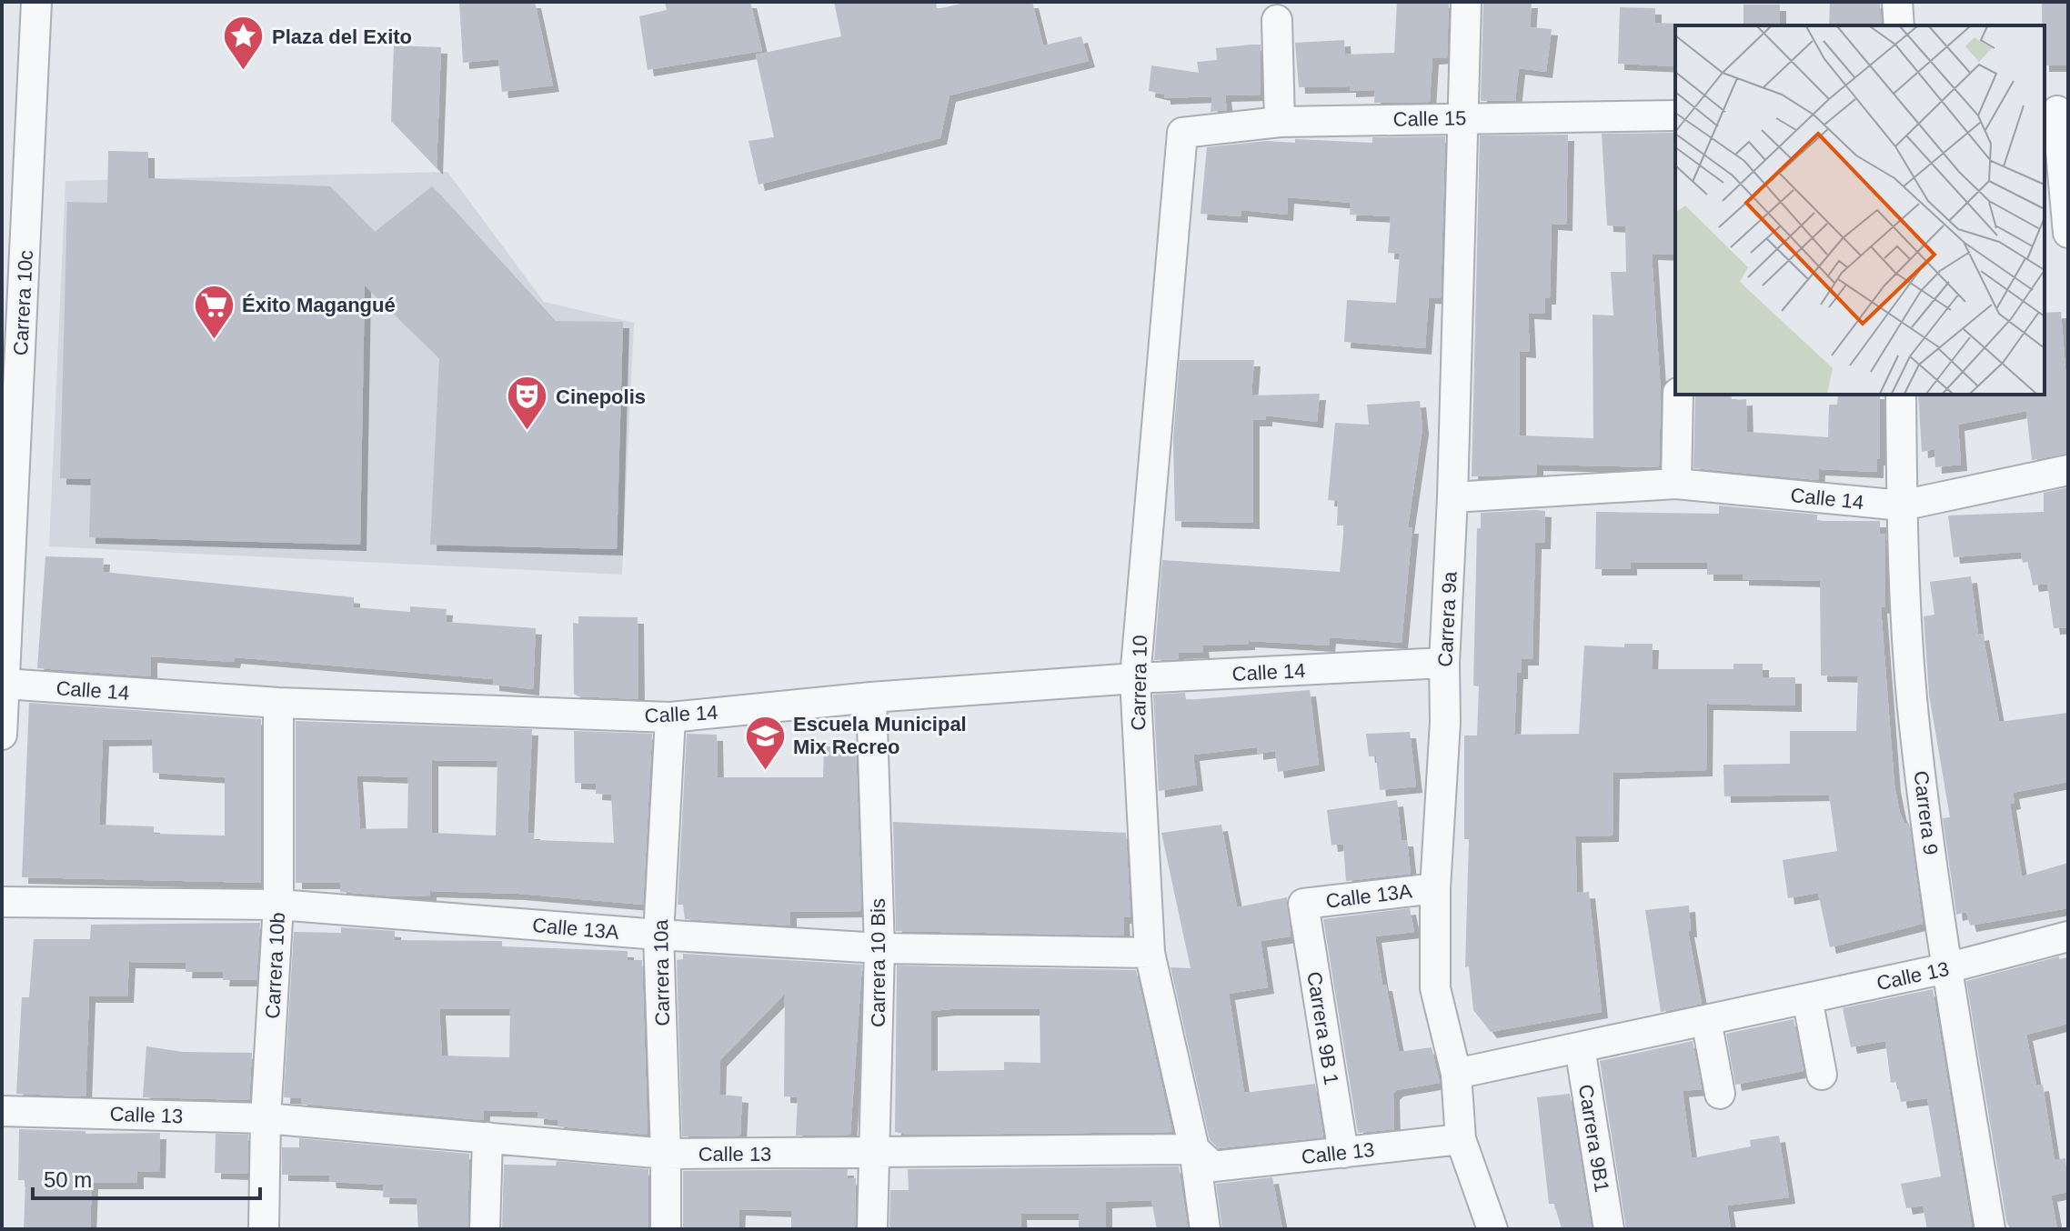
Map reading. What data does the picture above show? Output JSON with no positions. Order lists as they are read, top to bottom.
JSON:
{
  "streets": {
    "street": [
      "Calle 15",
      "Carrera 10c",
      "Calle 14",
      "Carrera 9a",
      "Carrera 10",
      "Carrera 9",
      "Calle 13A",
      "Carrera 10 Bis",
      "Carrera 10b",
      "Carrera 10a",
      "Calle 13",
      "Carrera 9B 1",
      "Carrera 9B1"
    ]
  },
  "crossings": [
    ["Calle 15", "Carrera 9a"],
    ["Calle 15", "Carrera 10"],
    ["Carrera 10c", "Calle 14"],
    ["Calle 14", "Carrera 9a"],
    ["Calle 14", "Carrera 10"],
    ["Calle 14", "Carrera 9"],
    ["Calle 14", "Carrera 10 Bis"],
    ["Calle 14", "Carrera 10b"],
    ["Calle 14", "Carrera 10a"],
    ["Carrera 9a", "Calle 13A"],
    ["Carrera 9a", "Calle 13"],
    ["Carrera 10", "Calle 13A"],
    ["Carrera 10", "Calle 13"],
    ["Carrera 9", "Calle 13"],
    ["Calle 13A", "Carrera 10 Bis"],
    ["Calle 13A", "Carrera 10b"],
    ["Calle 13A", "Carrera 10a"],
    ["Calle 13A", "Carrera 9B 1"],
    ["Carrera 10 Bis", "Calle 13"],
    ["Carrera 10b", "Calle 13"],
    ["Carrera 10a", "Calle 13"],
    ["Calle 13", "Carrera 9B 1"],
    ["Calle 13", "Carrera 9B1"]
  ],
  "places": {
    "place": ["Plaza del Exito"],
    "supermarket": ["Éxito Magangué"],
    "theatre": ["Cinepolis"],
    "school or university": ["Escuela Municipal Mix Recreo"]
  },
  "scale_bar": "50 m"
}
